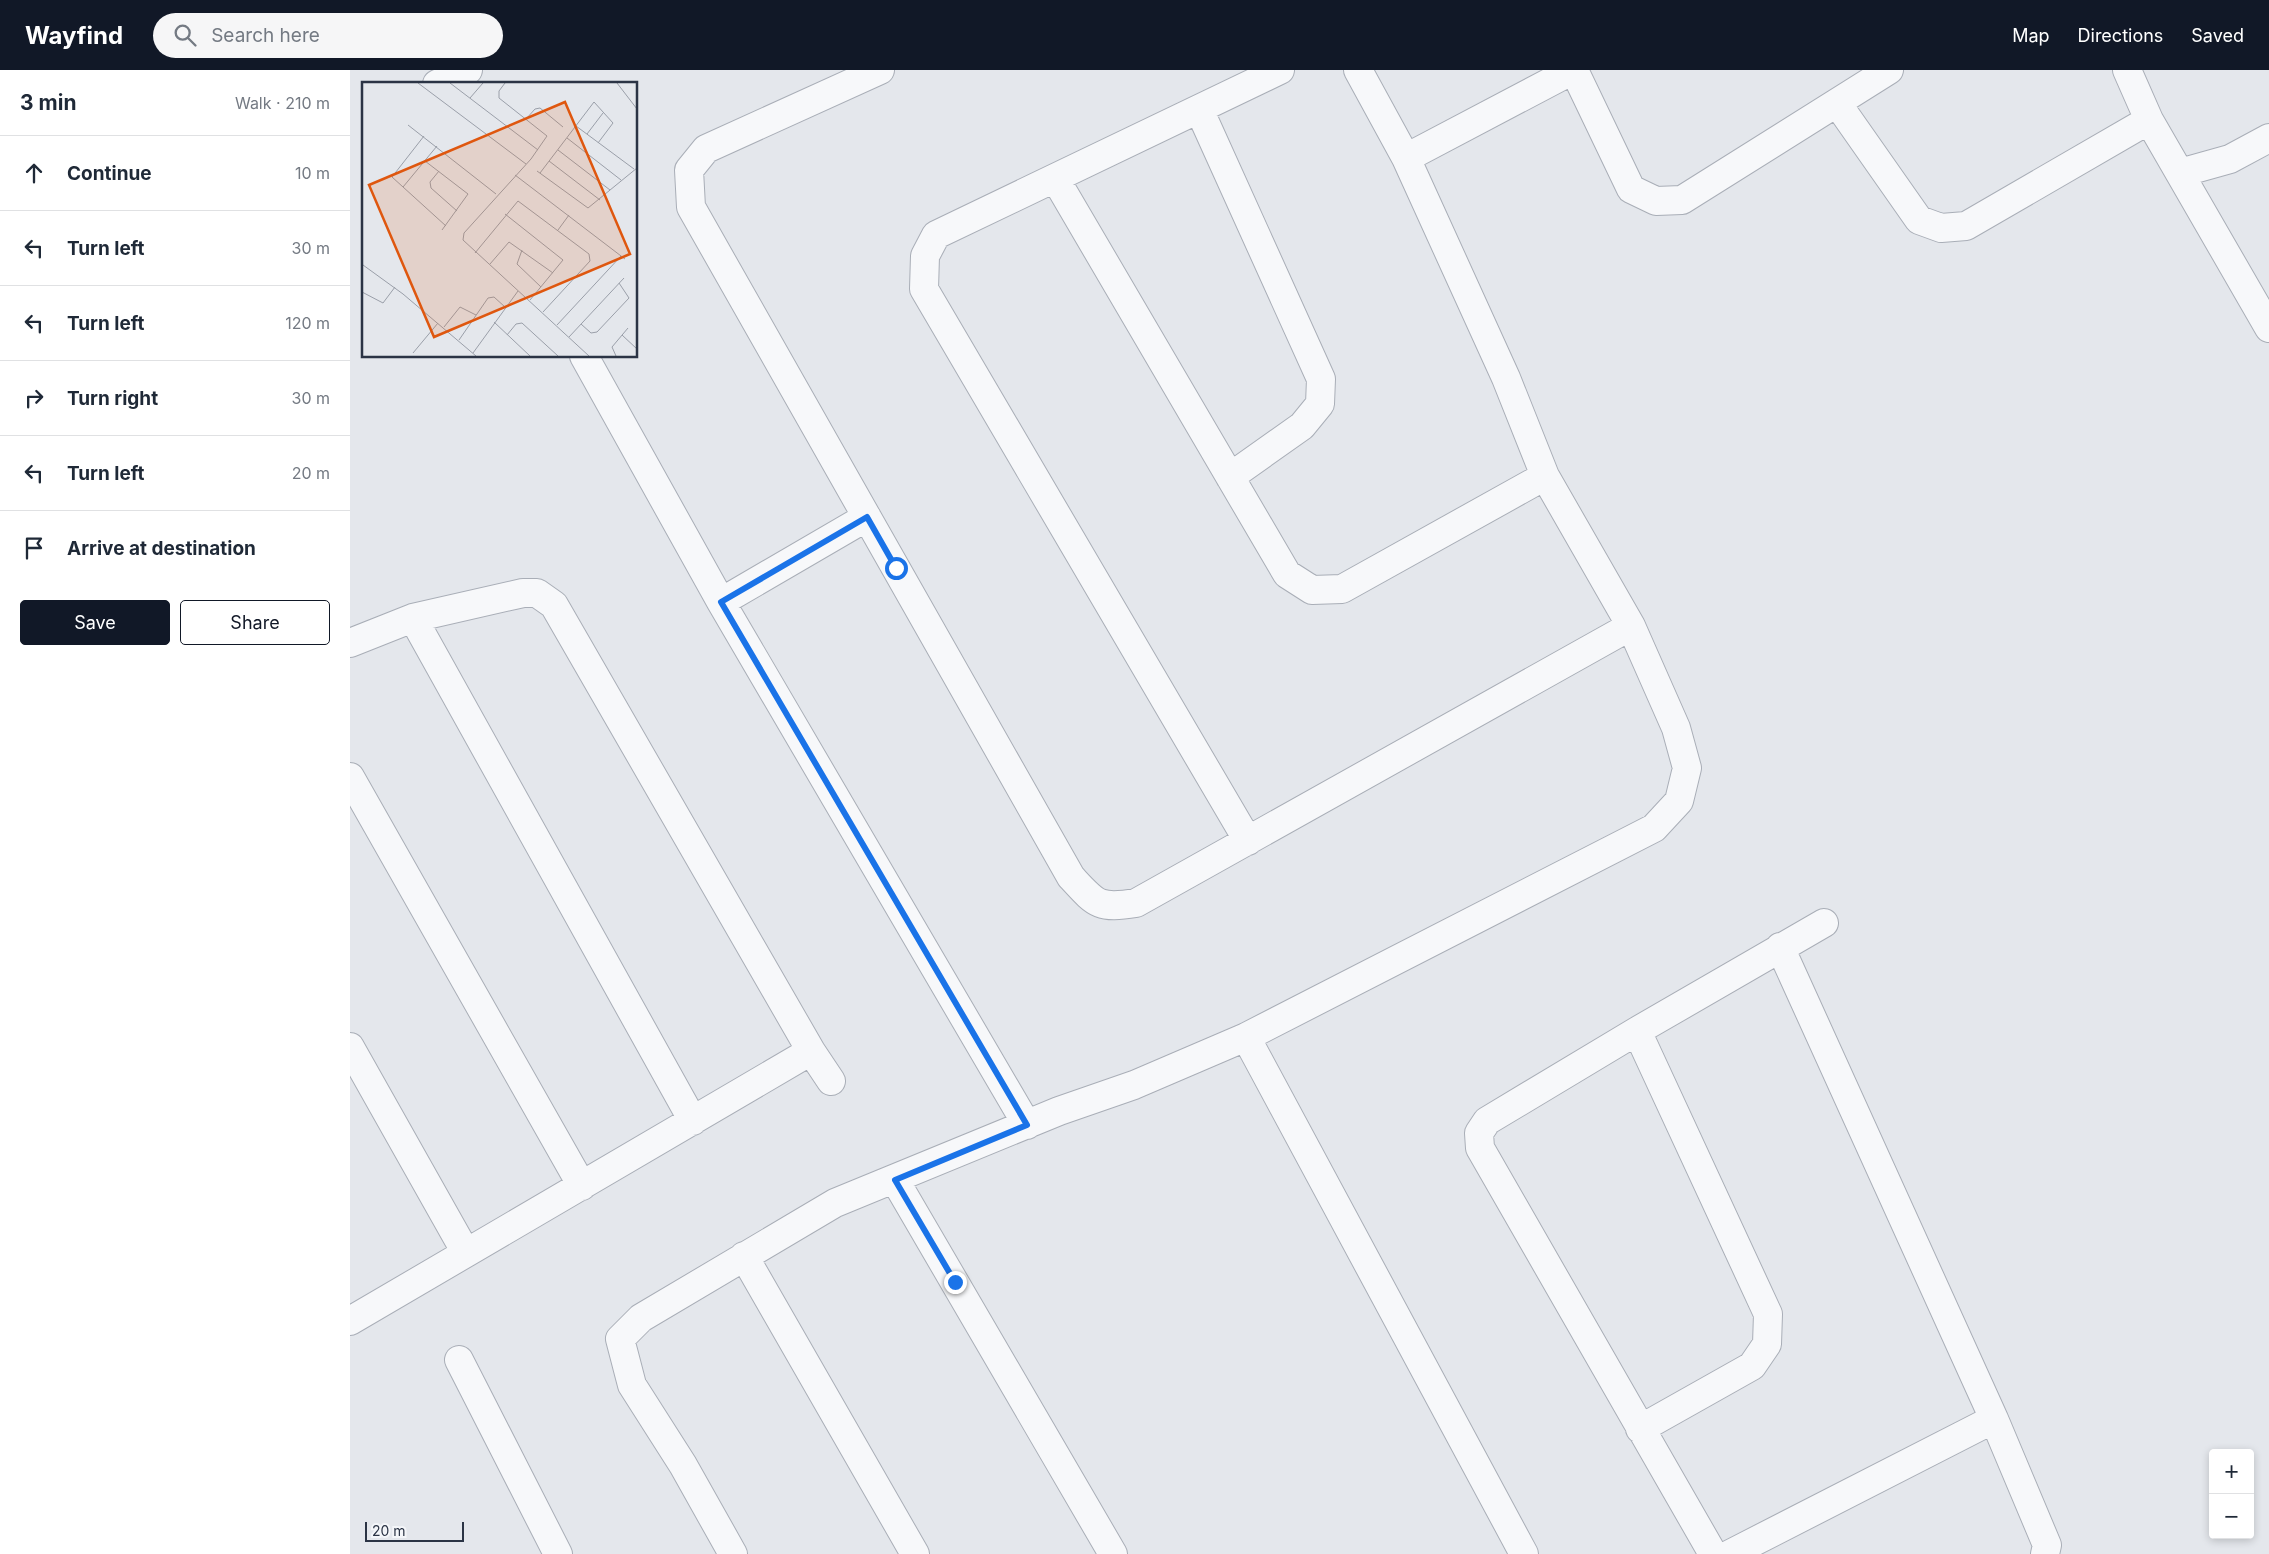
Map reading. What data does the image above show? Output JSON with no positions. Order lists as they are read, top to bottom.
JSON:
{
  "scale_bar": "20 m",
  "page": {
    "header": "Wayfind",
    "search": "Search here",
    "nav": ["Map", "Directions", "Saved"],
    "heading": ["3 min", "Walk · 210 m"],
    "list": [
      ["Continue", "10 m"],
      ["Turn left", "30 m"],
      ["Turn left", "120 m"],
      ["Turn right", "30 m"],
      ["Turn left", "20 m"],
      "Arrive at destination"
    ],
    "buttons": ["Save", "Share"],
    "map_buttons": ["+", "−"],
    "scale": "20 m"
  }
}
